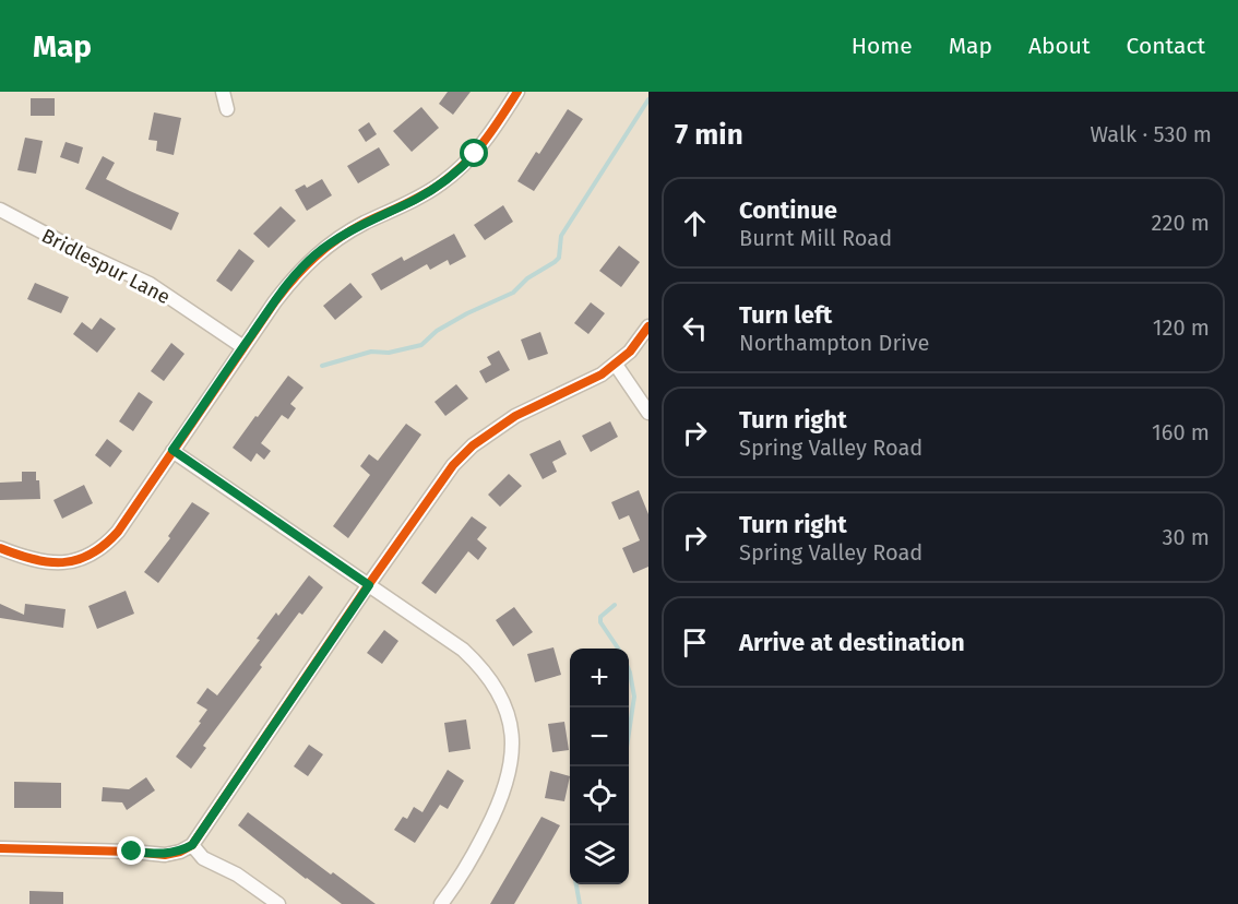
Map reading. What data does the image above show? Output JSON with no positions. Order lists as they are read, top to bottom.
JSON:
{
  "streets": {
    "street": ["Bridlespur Lane"]
  },
  "page": {
    "header": "Map",
    "nav": [
      "Home",
      "Map",
      "About",
      "Contact"
    ],
    "heading": ["7 min", "Walk · 530 m"],
    "list": [
      ["Continue", "Burnt Mill Road", "220 m"],
      ["Turn left", "Northampton Drive", "120 m"],
      ["Turn right", "Spring Valley Road", "160 m"],
      ["Turn right", "Spring Valley Road", "30 m"],
      "Arrive at destination"
    ],
    "map_buttons": ["+", "−"]
  }
}
